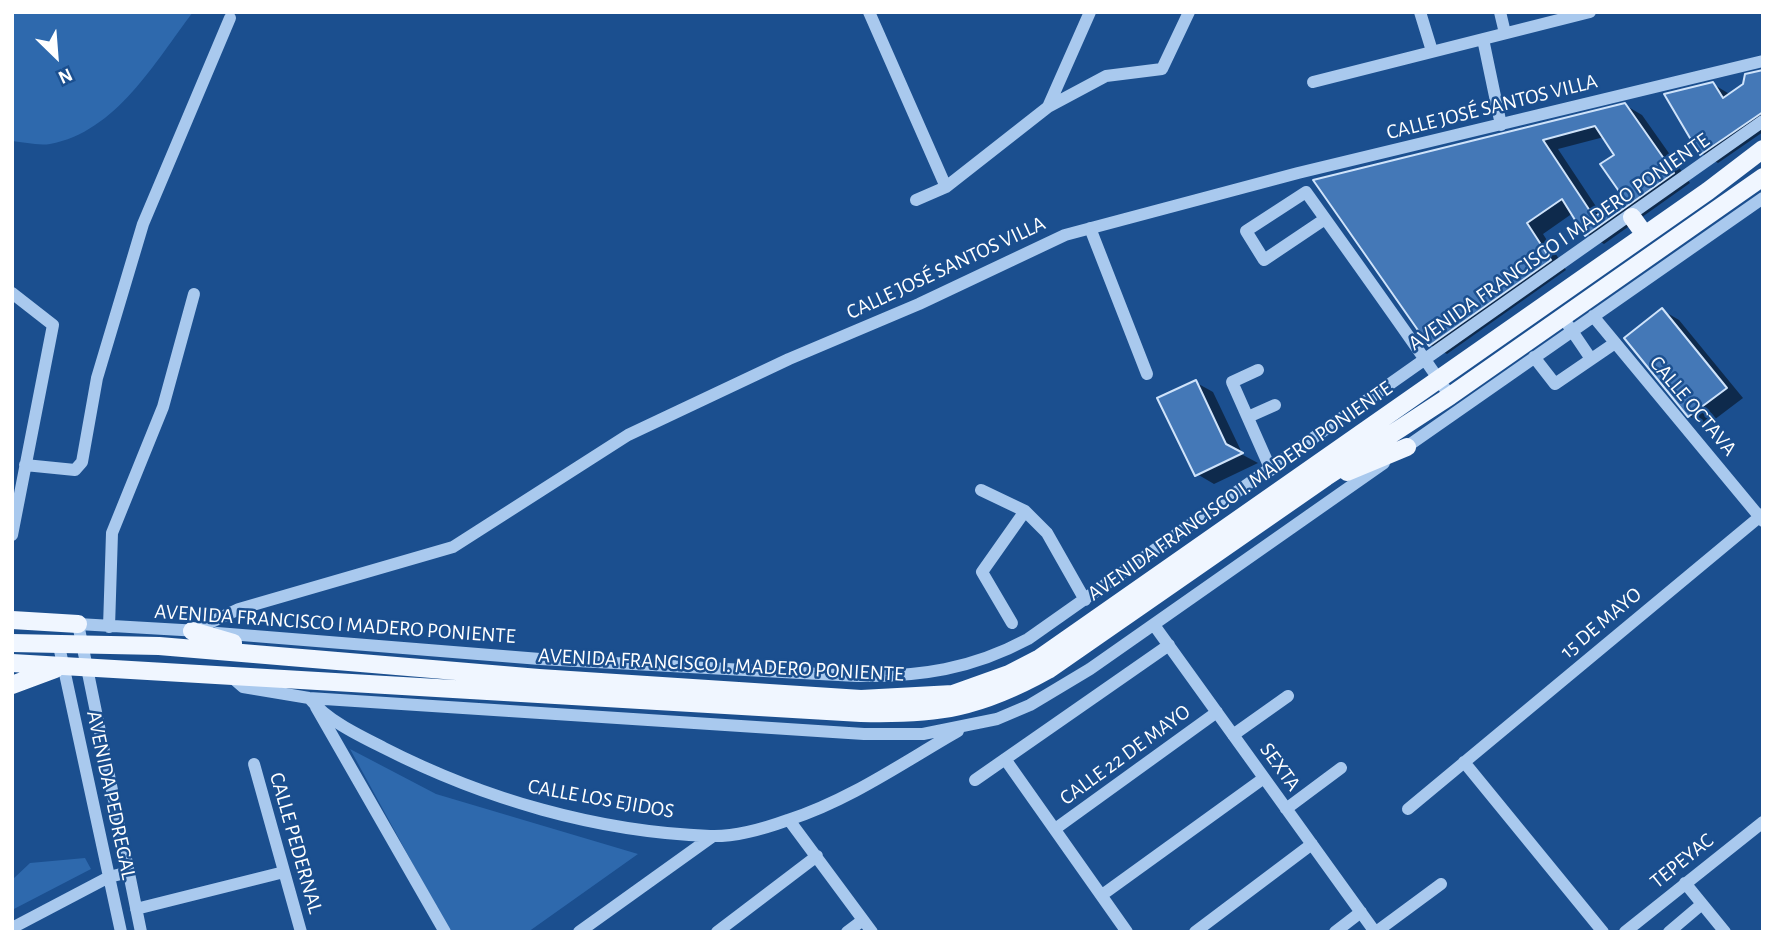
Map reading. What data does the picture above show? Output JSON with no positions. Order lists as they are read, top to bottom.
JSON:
{
  "streets": {
    "main road": ["AVENIDA FRANCISCO I. MADERO PONIENTE"],
    "street": [
      "CALLE JOSÉ SANTOS VILLA",
      "AVENIDA FRANCISCO I MADERO PONIENTE",
      "CALLE OCTAVA",
      "15 DE MAYO",
      "CALLE 22 DE MAYO",
      "SEXTA",
      "AVENIDA PEDREGAL",
      "CALLE LOS EJIDOS",
      "CALLE PEDERNAL",
      "TEPEYAC"
    ]
  },
  "crossings": [
    ["CALLE JOSÉ SANTOS VILLA", "AVENIDA FRANCISCO I MADERO PONIENTE"],
    ["AVENIDA FRANCISCO I MADERO PONIENTE", "AVENIDA PEDREGAL"],
    ["CALLE OCTAVA", "AVENIDA FRANCISCO I. MADERO PONIENTE"],
    ["CALLE OCTAVA", "15 DE MAYO"],
    ["AVENIDA FRANCISCO I. MADERO PONIENTE", "SEXTA"],
    ["AVENIDA FRANCISCO I. MADERO PONIENTE", "AVENIDA PEDREGAL"],
    ["AVENIDA FRANCISCO I. MADERO PONIENTE", "CALLE LOS EJIDOS"],
    ["CALLE 22 DE MAYO", "SEXTA"]
  ],
  "north": "bottom right"
}
